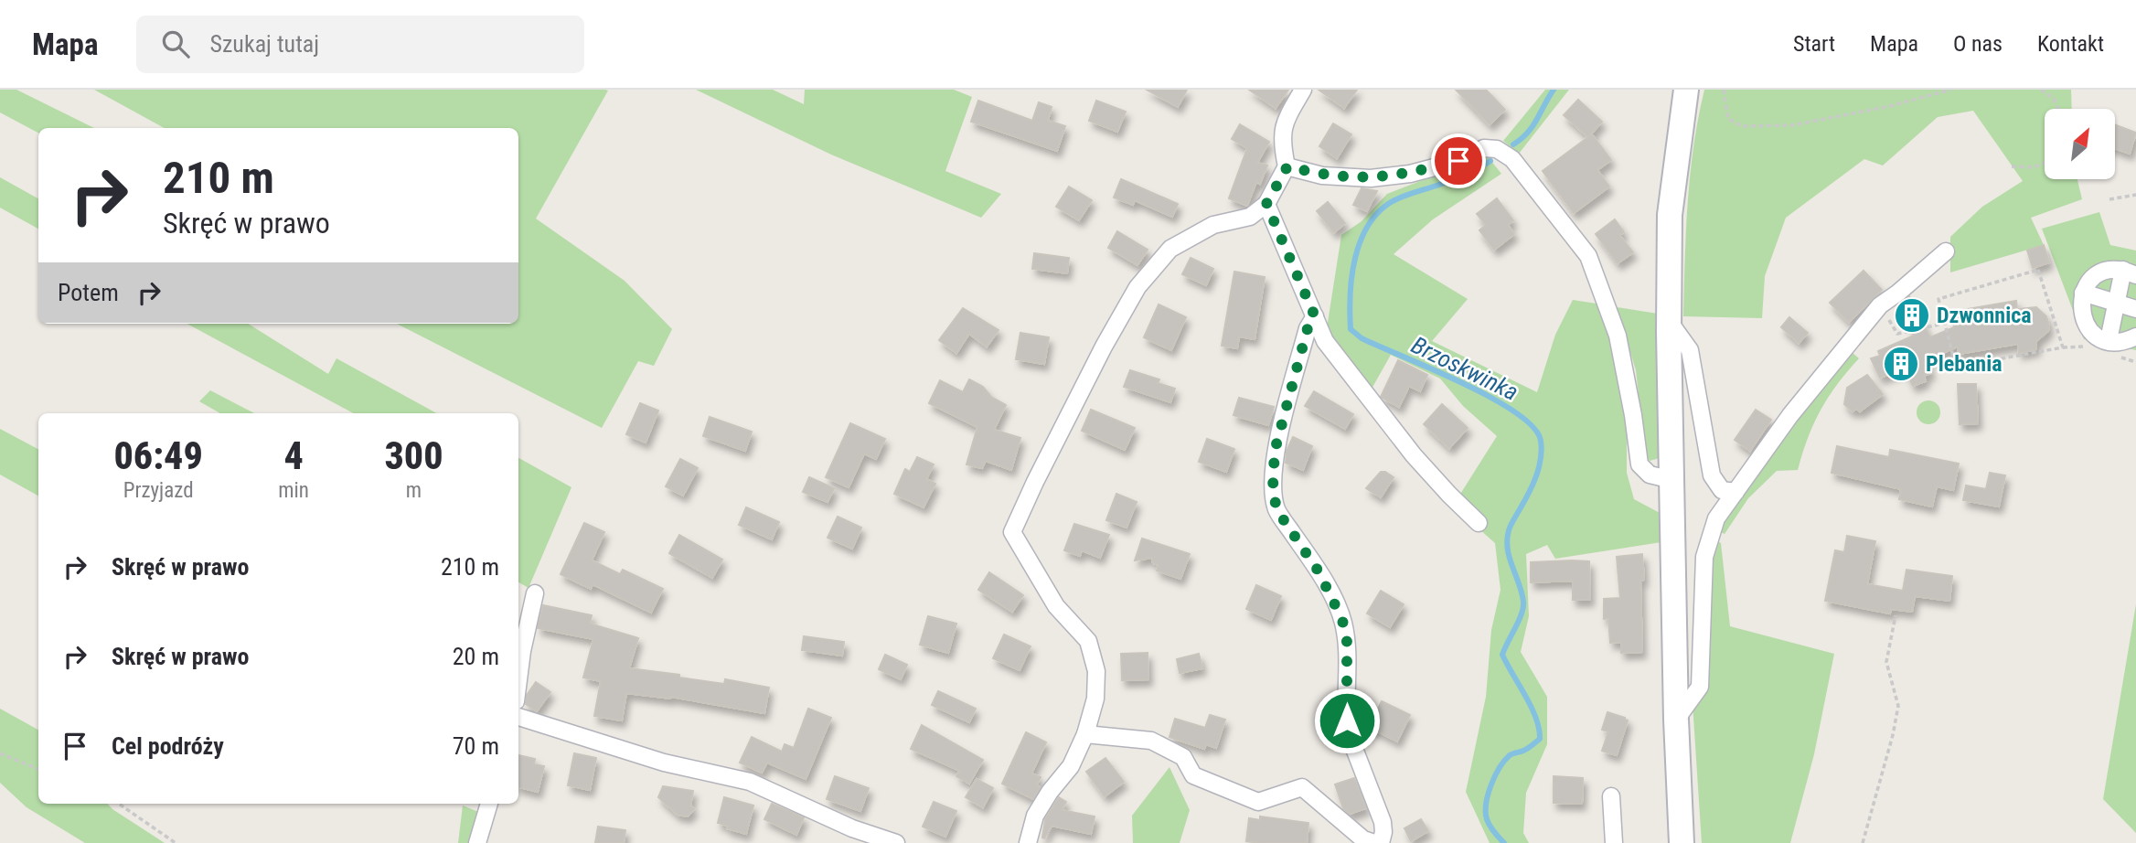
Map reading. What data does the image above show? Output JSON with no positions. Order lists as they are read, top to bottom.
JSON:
{
  "water": ["Brzoskwinka"],
  "places": {
    "building": ["Dzwonnica", "Plebania"]
  },
  "north": "top right",
  "page": {
    "header": "Mapa",
    "search": "Szukaj tutaj",
    "nav": [
      "Start",
      "Mapa",
      "O nas",
      "Kontakt"
    ],
    "turn": ["210 m", "Skręć w prawo"],
    "then": "Potem",
    "eta": [
      "06:49",
      "Przyjazd",
      "4",
      "min",
      "300",
      "m"
    ],
    "list": [
      {
        "name": "Skręć w prawo",
        "value": "210 m"
      },
      {
        "name": "Skręć w prawo",
        "value": "20 m"
      },
      {
        "name": "Cel podróży",
        "value": "70 m"
      }
    ]
  }
}
